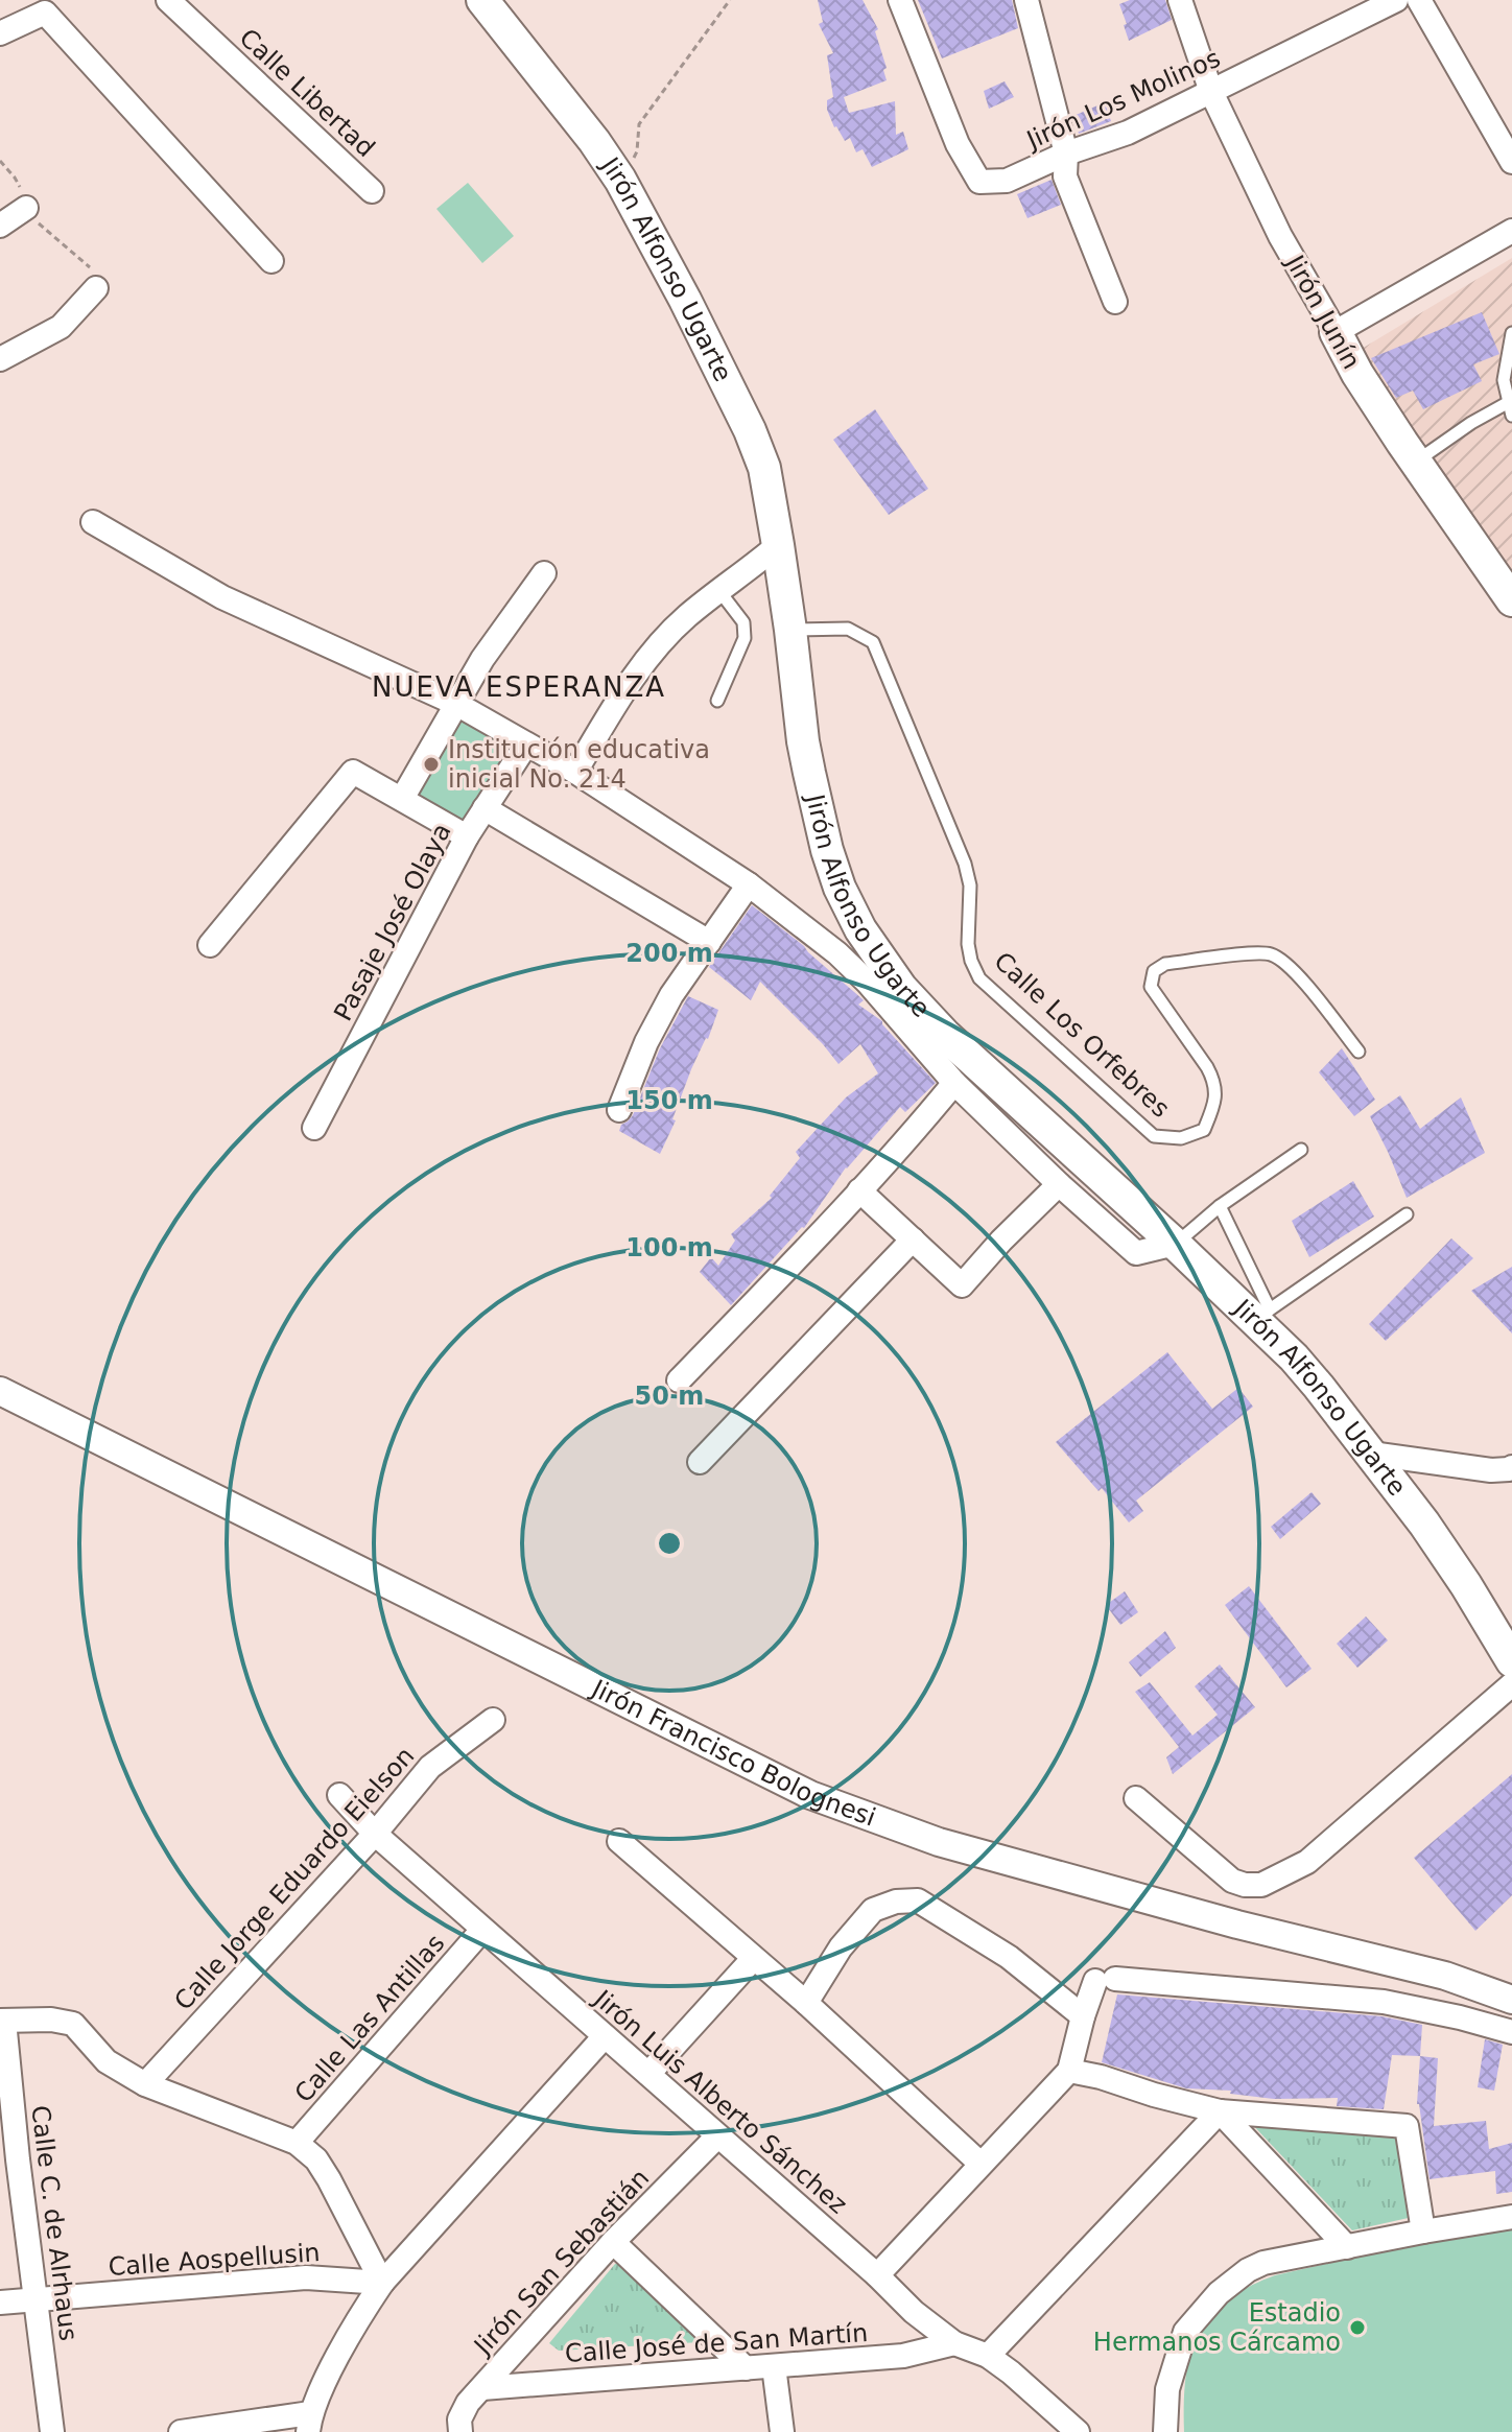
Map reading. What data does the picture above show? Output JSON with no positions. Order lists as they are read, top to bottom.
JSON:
{
  "streets": {
    "main road": ["Jirón Alfonso Ugarte", "Jirón Junín"],
    "street": [
      "Calle Libertad",
      "Jirón Los Molinos",
      "Pasaje José Olaya",
      "Jirón Francisco Bolognesi",
      "Calle Jorge Eduardo Eielson",
      "Calle Las Antillas",
      "Jirón Luis Alberto Sánchez",
      "Calle C. de Alrhaus",
      "Calle Aospellusin",
      "Jirón San Sebastián",
      "Calle José de San Martín"
    ],
    "lane": ["Calle Los Orfebres"]
  },
  "crossings": [
    ["Jirón Los Molinos", "Jirón Junín"],
    ["Jirón Alfonso Ugarte", "Calle Los Orfebres"],
    ["Calle Jorge Eduardo Eielson", "Jirón Luis Alberto Sánchez"],
    ["Calle Las Antillas", "Jirón Luis Alberto Sánchez"],
    ["Jirón Luis Alberto Sánchez", "Jirón San Sebastián"],
    ["Jirón Luis Alberto Sánchez", "Calle José de San Martín"],
    ["Calle C. de Alrhaus", "Calle Aospellusin"],
    ["Jirón San Sebastián", "Calle José de San Martín"]
  ],
  "districts": ["NUEVA ESPERANZA"],
  "places": ["Institución educativa inicial No. 214", "Estadio Hermanos Cárcamo"],
  "rings": [
    "200 m",
    "150 m",
    "100 m",
    "50 m"
  ]
}
